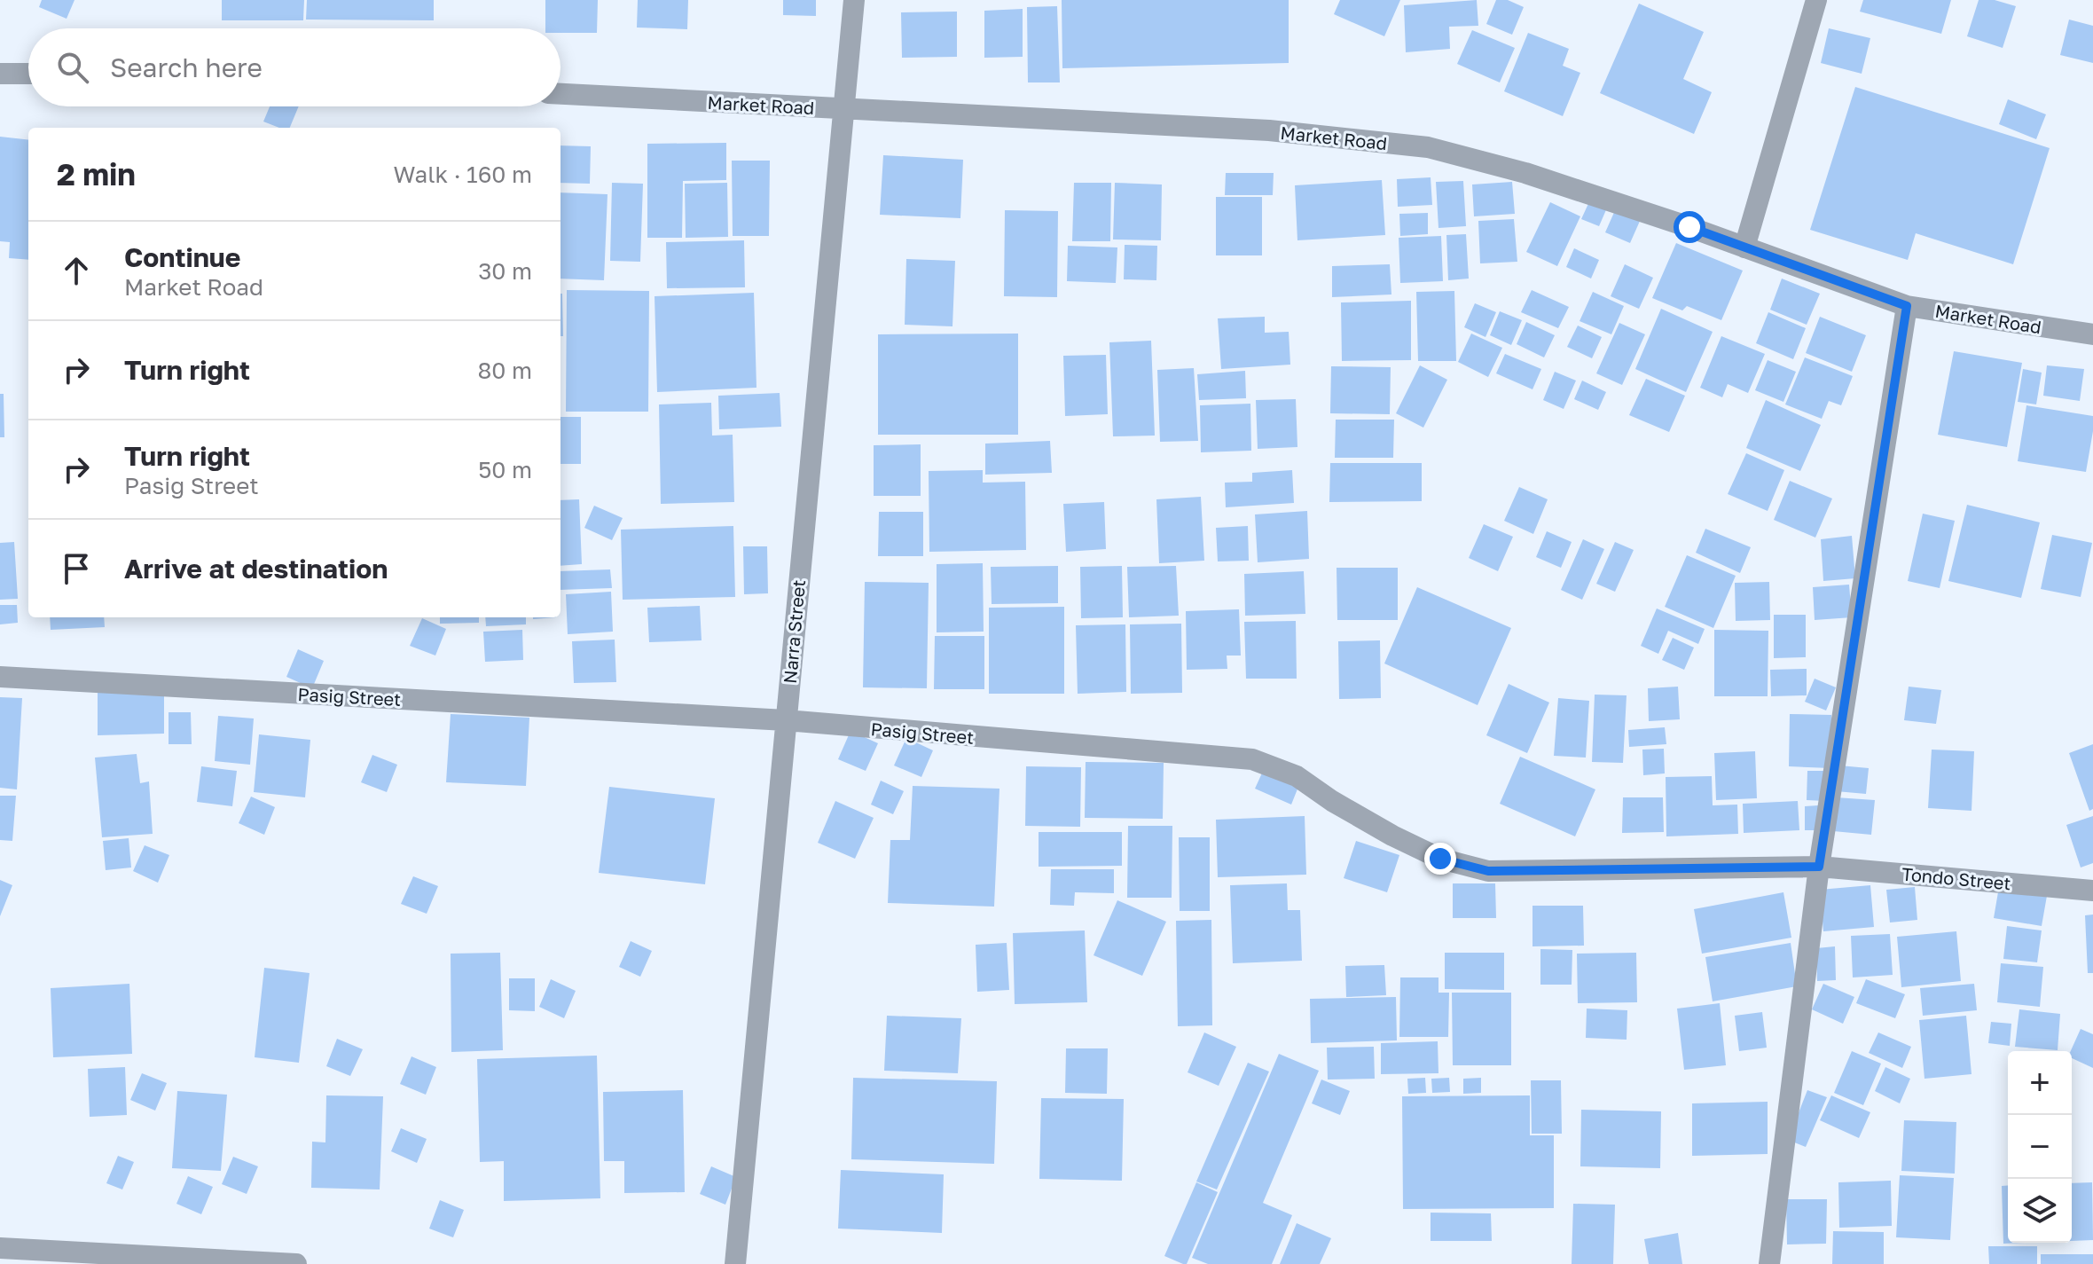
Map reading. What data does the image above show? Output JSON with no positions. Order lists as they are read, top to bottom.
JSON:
{
  "streets": {
    "street": [
      "Market Road",
      "Narra Street",
      "Pasig Street",
      "Tondo Street"
    ]
  },
  "crossings": [
    ["Market Road", "Narra Street"],
    ["Narra Street", "Pasig Street"],
    ["Pasig Street", "Tondo Street"]
  ],
  "page": {
    "search": "Search here",
    "heading": ["2 min", "Walk · 160 m"],
    "list": [
      ["Continue", "Market Road", "30 m"],
      ["Turn right", "80 m"],
      ["Turn right", "Pasig Street", "50 m"],
      "Arrive at destination"
    ],
    "map_buttons": ["+", "−"]
  }
}
